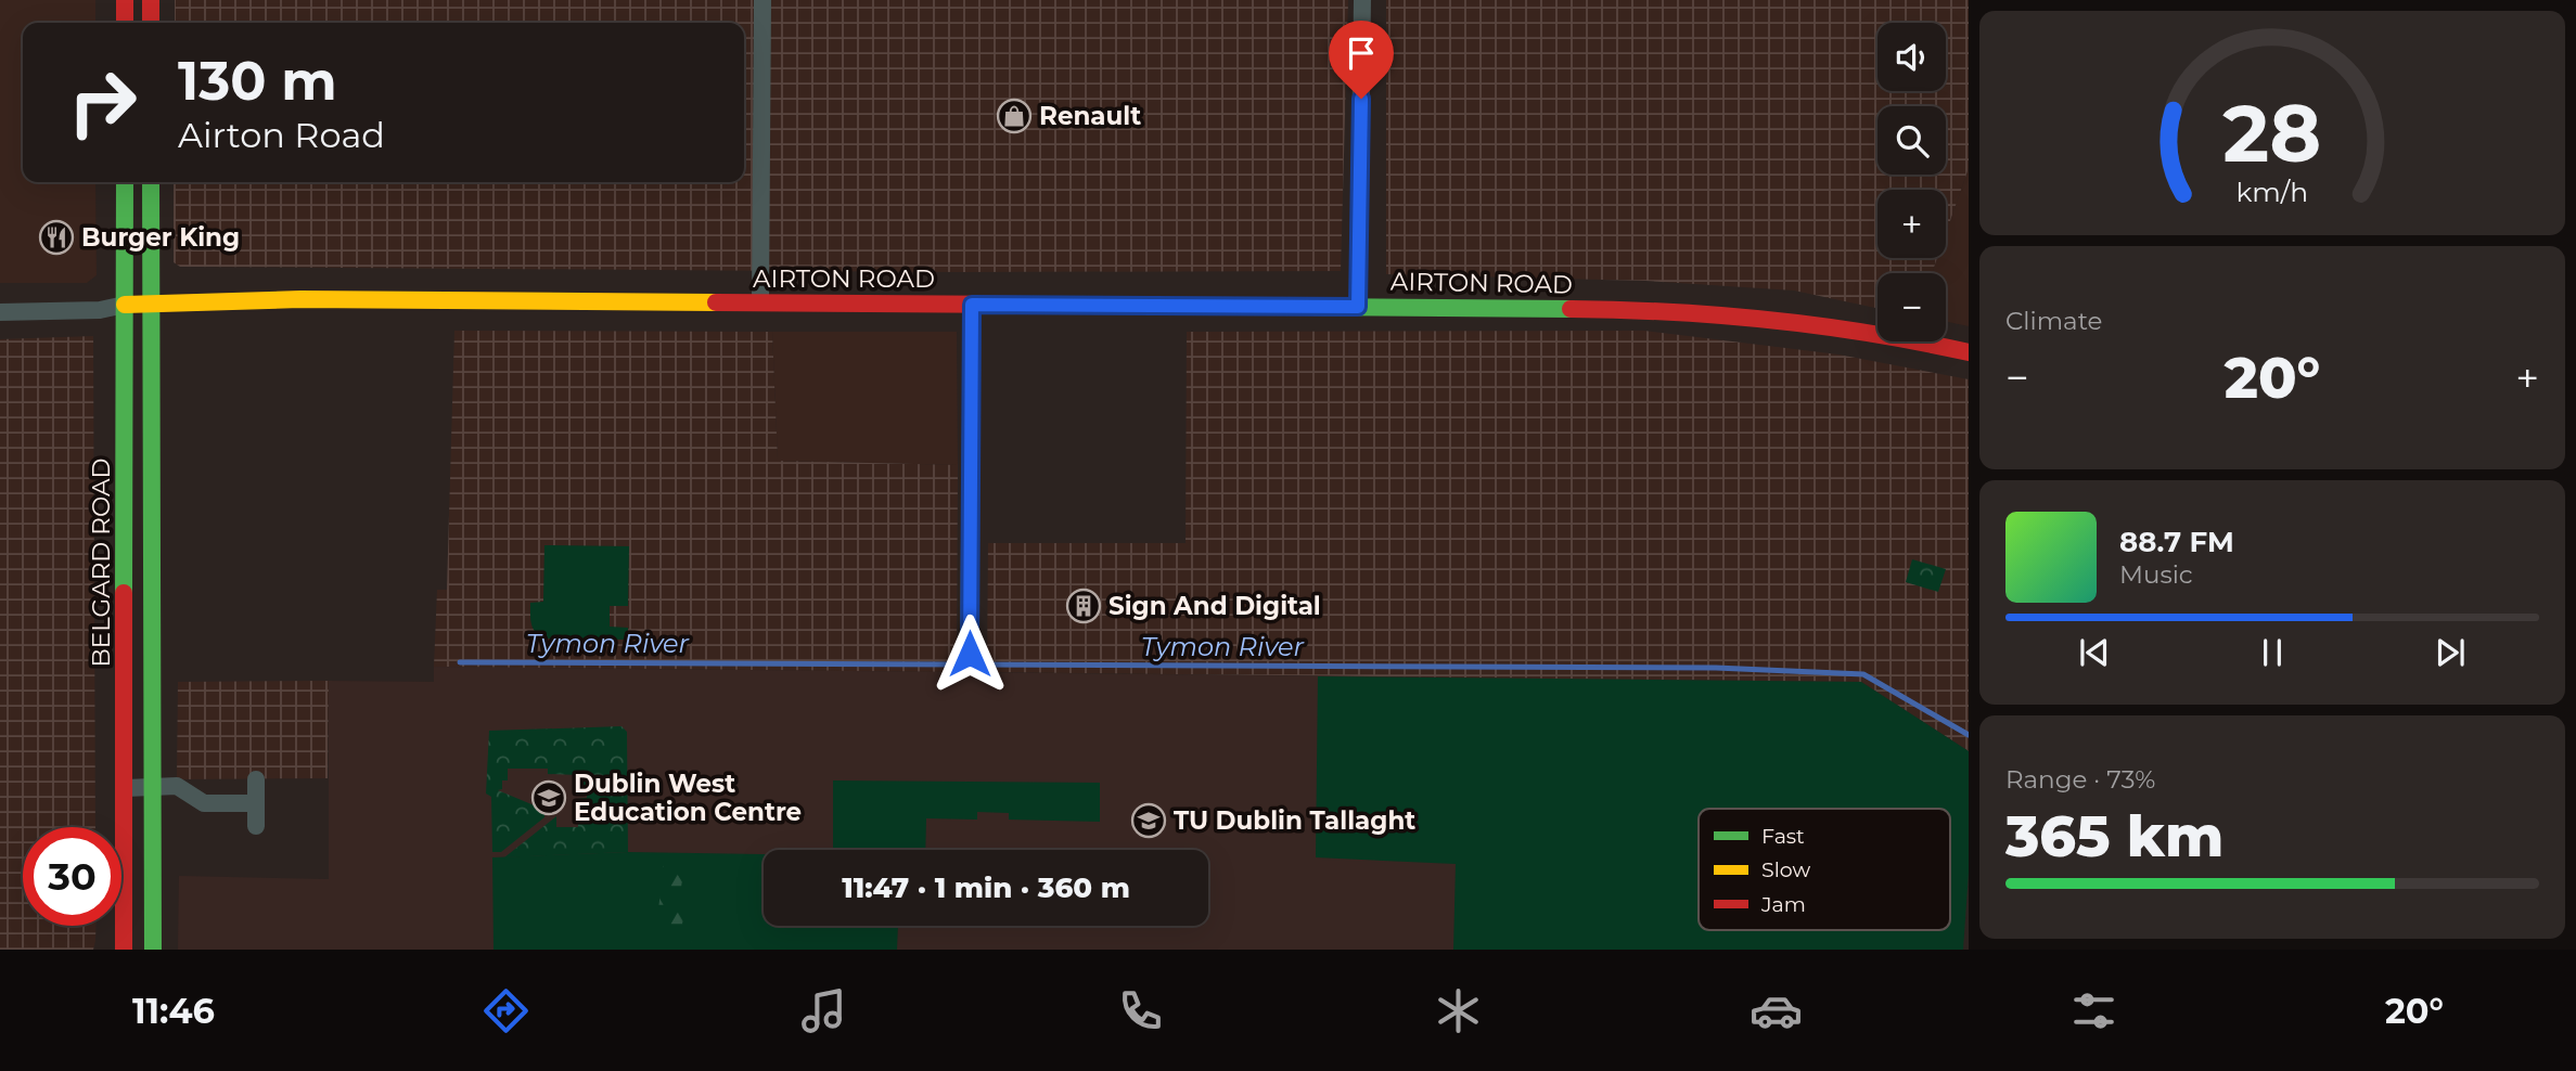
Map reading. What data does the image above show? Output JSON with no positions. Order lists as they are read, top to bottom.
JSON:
{
  "streets": {
    "street": ["AIRTON ROAD", "BELGARD ROAD"]
  },
  "crossings": [
    ["AIRTON ROAD", "BELGARD ROAD"]
  ],
  "water": ["Tymon River"],
  "places": {
    "shop": ["Renault"],
    "restaurant": ["Burger King"],
    "building": ["Sign And Digital"],
    "school or university": ["Dublin West Education Centre", "TU Dublin Tallaght"]
  },
  "legend": ["Fast", "Slow", "Jam"],
  "page": {
    "map_buttons": ["+", "−"],
    "turn": ["130 m", "Airton Road"],
    "tile": [
      "Climate",
      ["Range · 73%", "365 km"]
    ],
    "heat": ["−", "20°", "+"],
    "song": ["88.7 FM", "Music"],
    "limit": "30",
    "trip": "11:47 · 1 min · 360 m",
    "tabs": ["11:46", "20°"],
    "gauge": ["28", "km/h"]
  }
}
